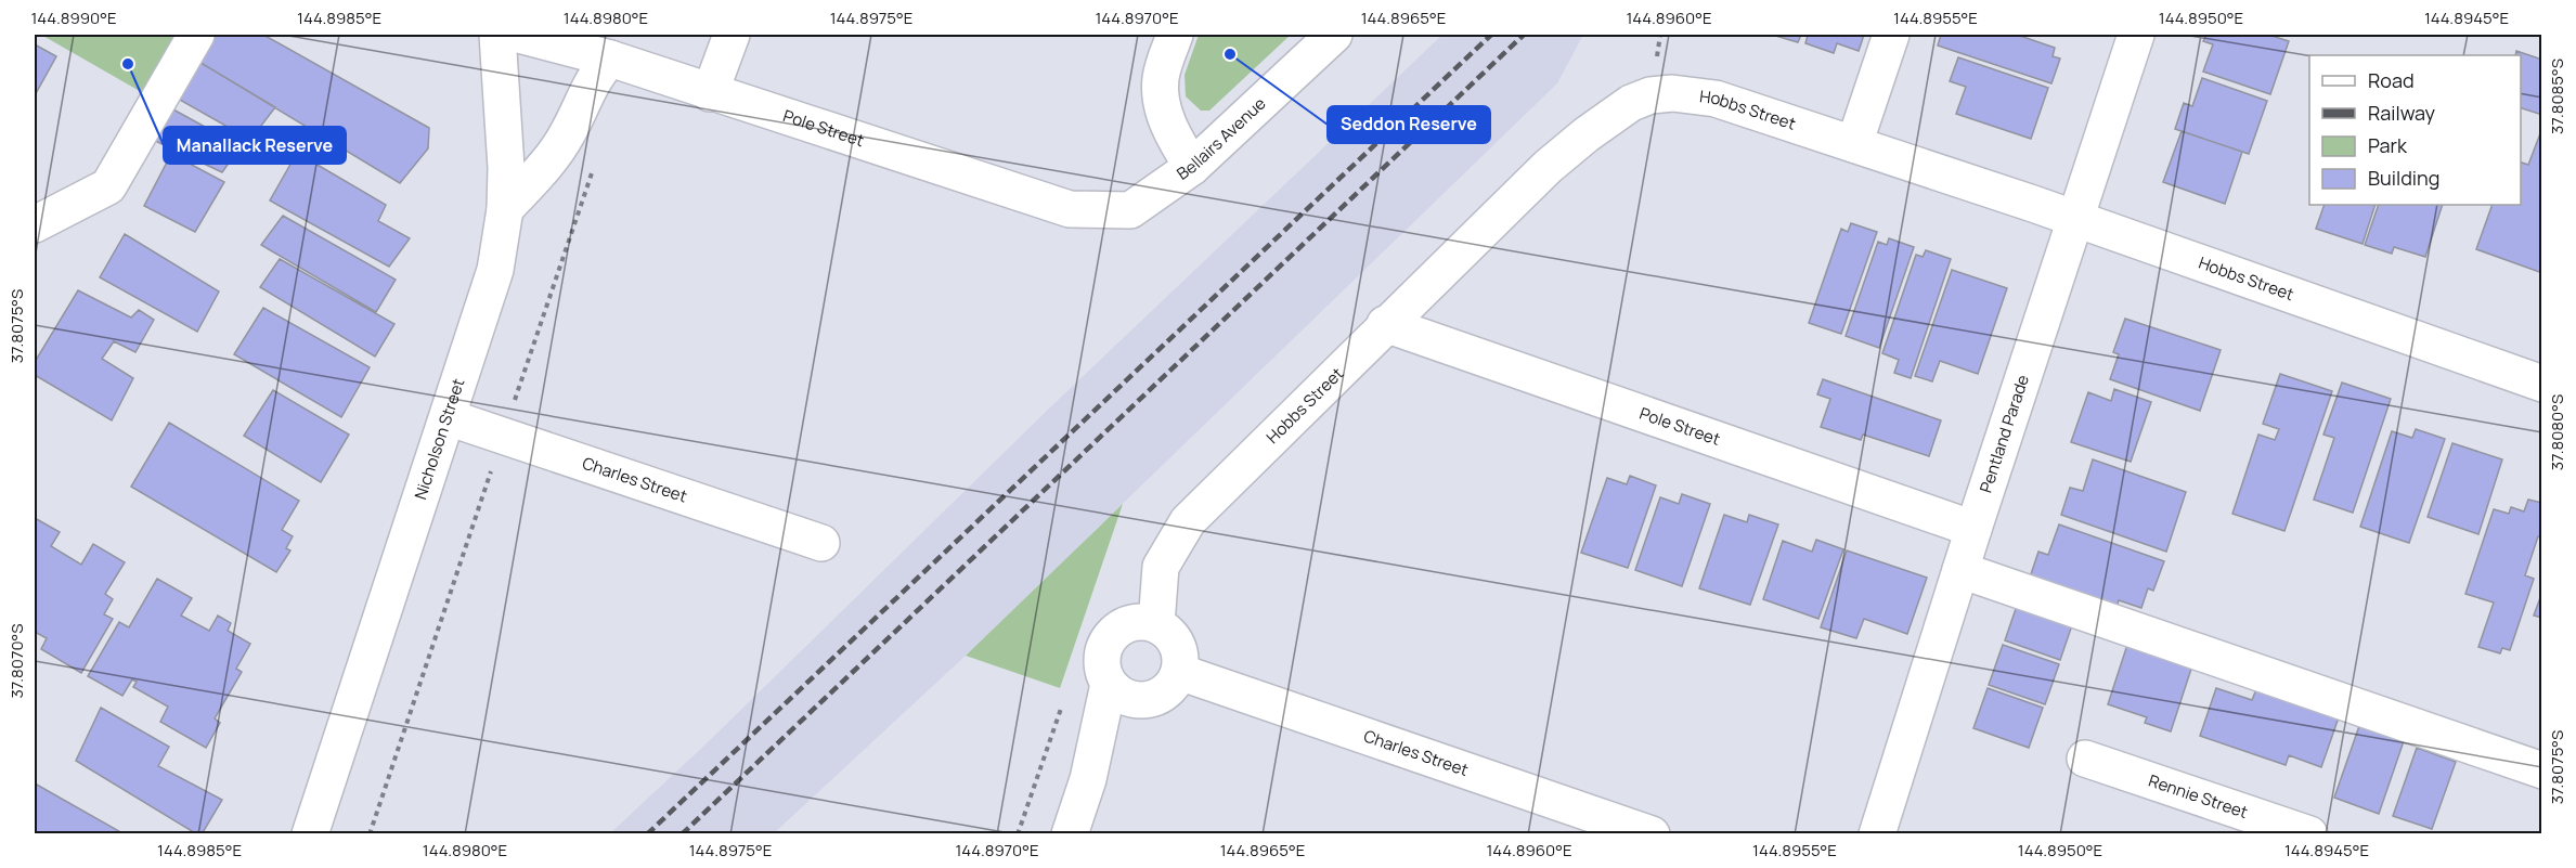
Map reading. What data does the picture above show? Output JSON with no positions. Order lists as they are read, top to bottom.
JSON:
{
  "streets": {
    "street": [
      "Hobbs Street",
      "Pole Street",
      "Bellairs Avenue",
      "Pentland Parade",
      "Nicholson Street",
      "Charles Street",
      "Rennie Street"
    ]
  },
  "crossings": [
    ["Hobbs Street", "Pole Street"],
    ["Hobbs Street", "Pentland Parade"],
    ["Hobbs Street", "Charles Street"],
    ["Pole Street", "Bellairs Avenue"],
    ["Pole Street", "Pentland Parade"],
    ["Nicholson Street", "Charles Street"]
  ],
  "places": ["Seddon Reserve", "Manallack Reserve"],
  "legend": [
    "Road",
    "Railway",
    "Park",
    "Building"
  ],
  "coordinates": [
    "144.8990°E",
    "144.8985°E",
    "144.8980°E",
    "144.8975°E",
    "144.8970°E",
    "144.8965°E",
    "144.8960°E",
    "144.8955°E",
    "144.8950°E",
    "144.8945°E",
    "37.8085°S",
    "37.8075°S",
    "37.8080°S",
    "37.8070°S"
  ]
}
